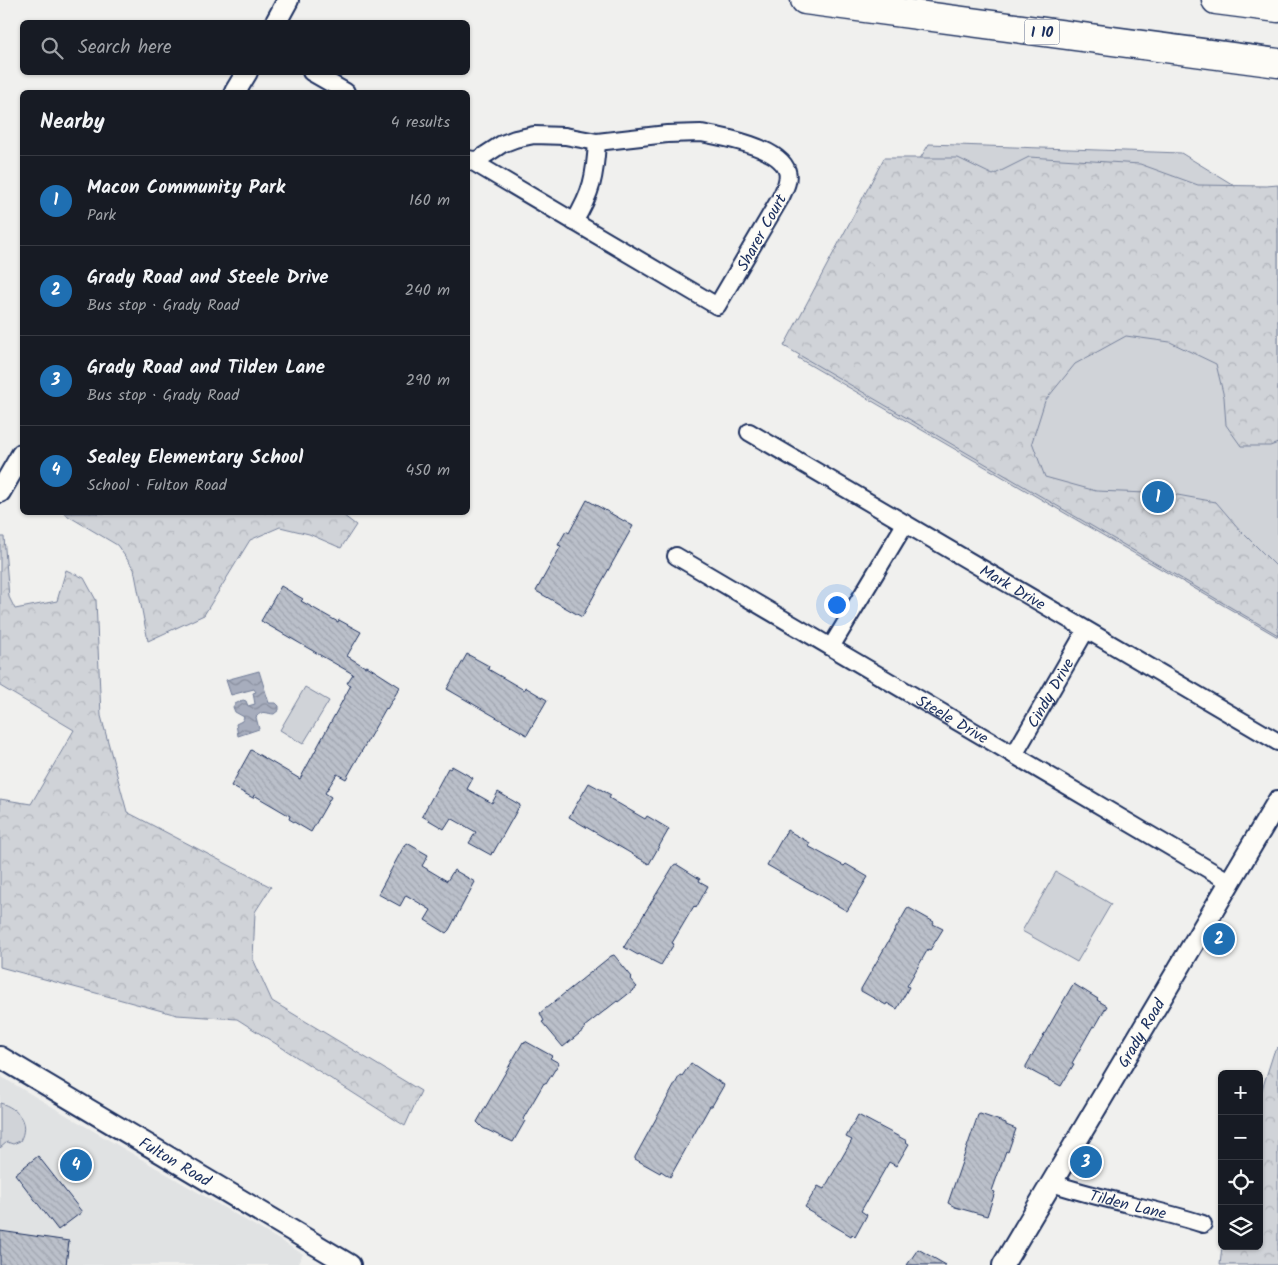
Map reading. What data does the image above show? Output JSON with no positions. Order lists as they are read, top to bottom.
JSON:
{
  "streets": {
    "highway": ["I 10"],
    "street": [
      "Sharer Court",
      "Mark Drive",
      "Cindy Drive",
      "Steele Drive",
      "Grady Road",
      "Fulton Road",
      "Tilden Lane"
    ]
  },
  "crossings": [
    ["Mark Drive", "Cindy Drive"],
    ["Cindy Drive", "Steele Drive"],
    ["Steele Drive", "Grady Road"],
    ["Grady Road", "Tilden Lane"]
  ],
  "page": {
    "search": "Search here",
    "heading": ["Nearby", "4 results"],
    "list": [
      {
        "mark": "1",
        "name": "Macon Community Park",
        "note": "Park",
        "value": "160 m"
      },
      {
        "mark": "2",
        "name": "Grady Road and Steele Drive",
        "note": "Bus stop · Grady Road",
        "value": "240 m"
      },
      {
        "mark": "3",
        "name": "Grady Road and Tilden Lane",
        "note": "Bus stop · Grady Road",
        "value": "290 m"
      },
      {
        "mark": "4",
        "name": "Sealey Elementary School",
        "note": "School · Fulton Road",
        "value": "450 m"
      }
    ],
    "pins": [
      "1",
      "2",
      "3",
      "4"
    ],
    "map_buttons": ["+", "−"]
  }
}
